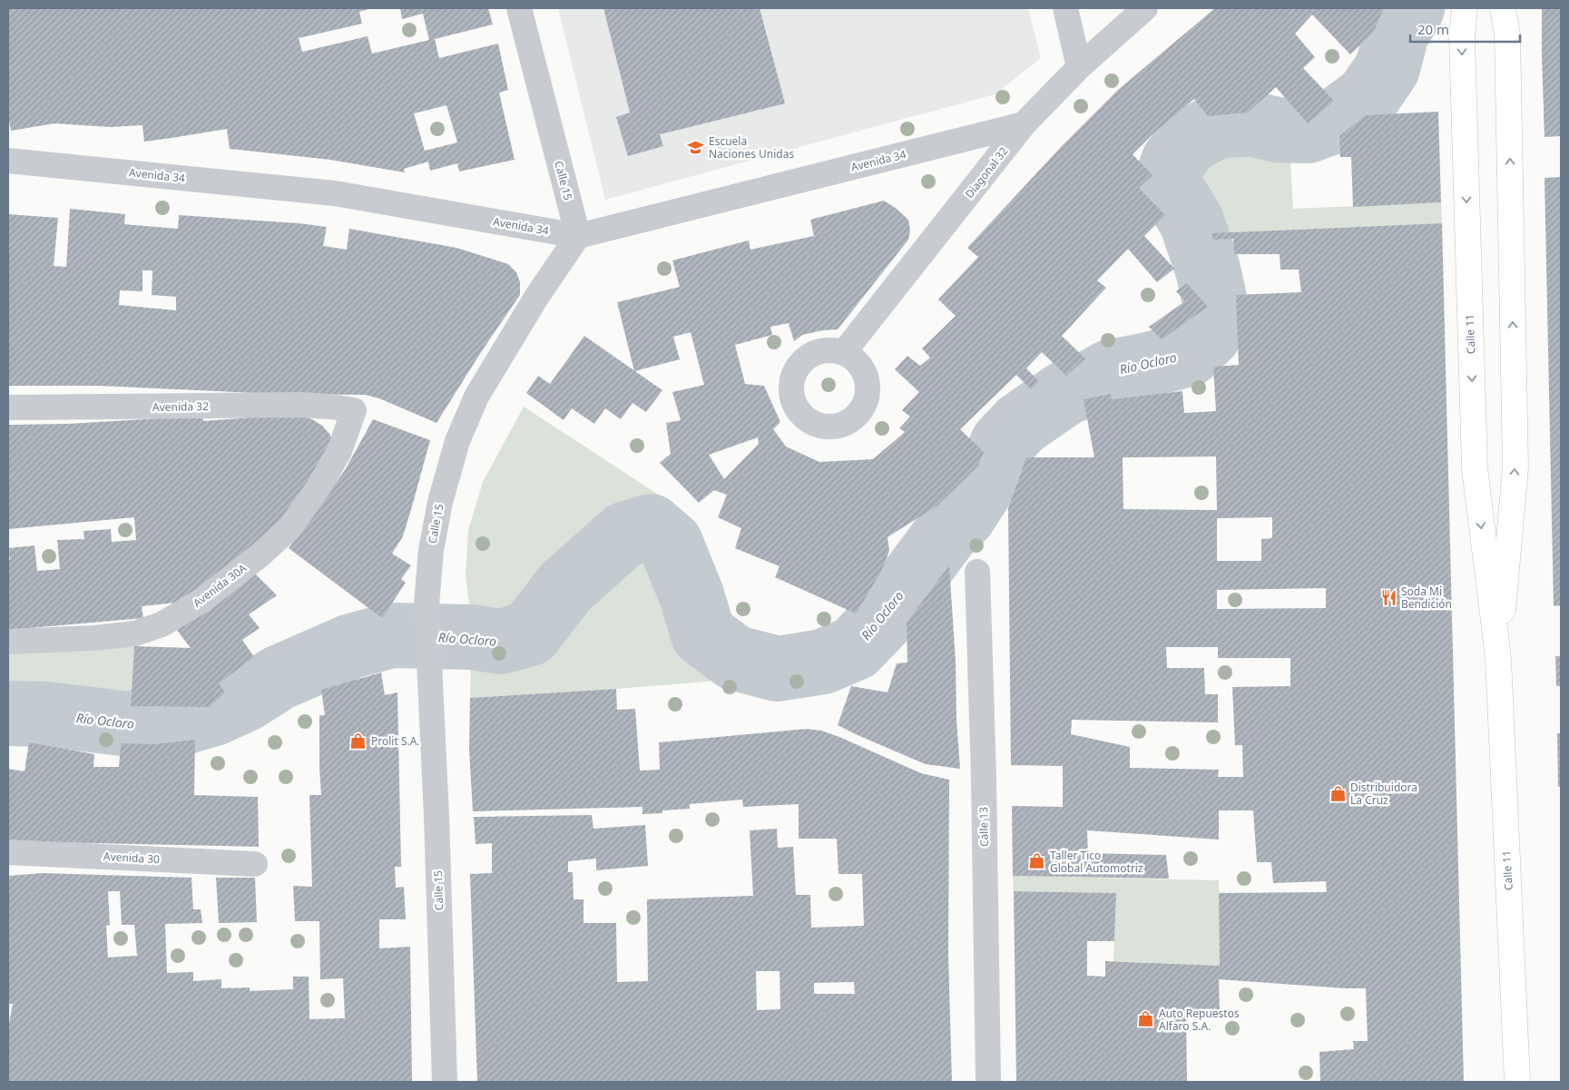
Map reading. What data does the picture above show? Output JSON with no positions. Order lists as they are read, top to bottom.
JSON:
{
  "streets": {
    "main road": ["Calle 11"],
    "street": [
      "Avenida 34",
      "Diagonal 32",
      "Calle 15",
      "Avenida 32",
      "Avenida 30A",
      "Calle 13",
      "Avenida 30"
    ]
  },
  "crossings": [
    ["Avenida 34", "Diagonal 32"],
    ["Avenida 34", "Calle 15"],
    ["Avenida 32", "Avenida 30A"]
  ],
  "water": ["Río Ocloro"],
  "places": {
    "school or university": ["Escuela Naciones Unidas"],
    "restaurant": ["Soda Mi Bendición"],
    "shop": [
      "Prolit S.A.",
      "Distribuidora La Cruz",
      "Taller Tico Global Automotriz",
      "Auto Repuestos Alfaro S.A."
    ]
  },
  "scale_bar": "20 m"
}
